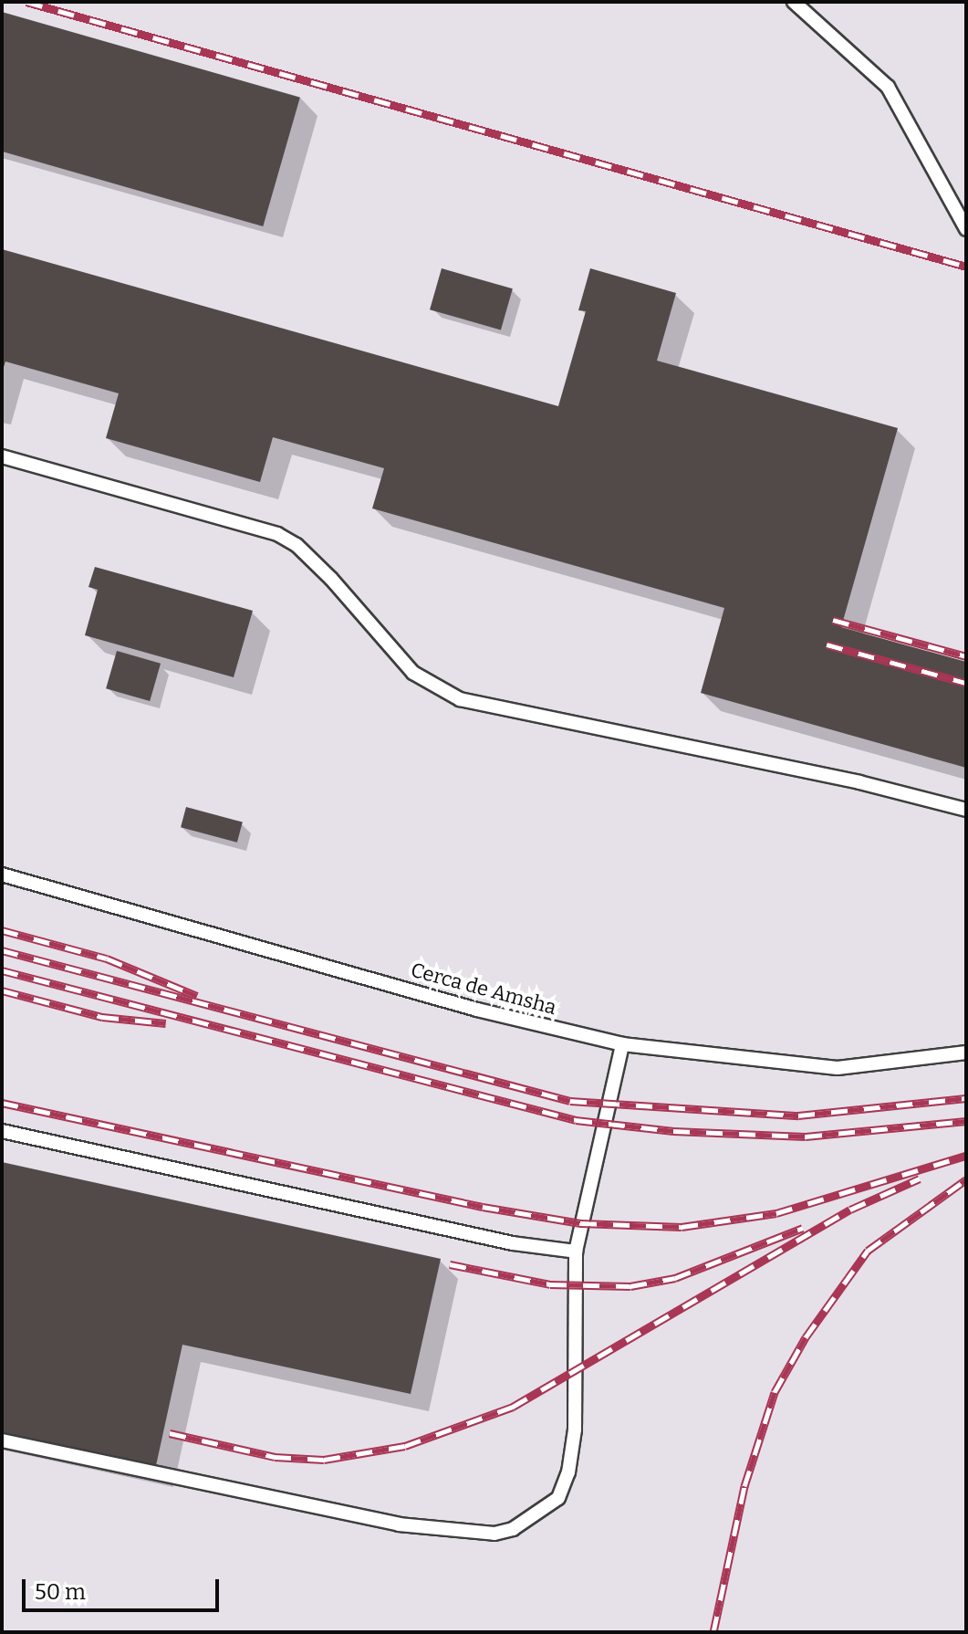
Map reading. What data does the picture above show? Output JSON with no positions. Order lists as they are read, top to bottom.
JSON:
{
  "streets": {
    "lane": ["Cerca de Amsha"]
  },
  "scale_bar": "50 m"
}
